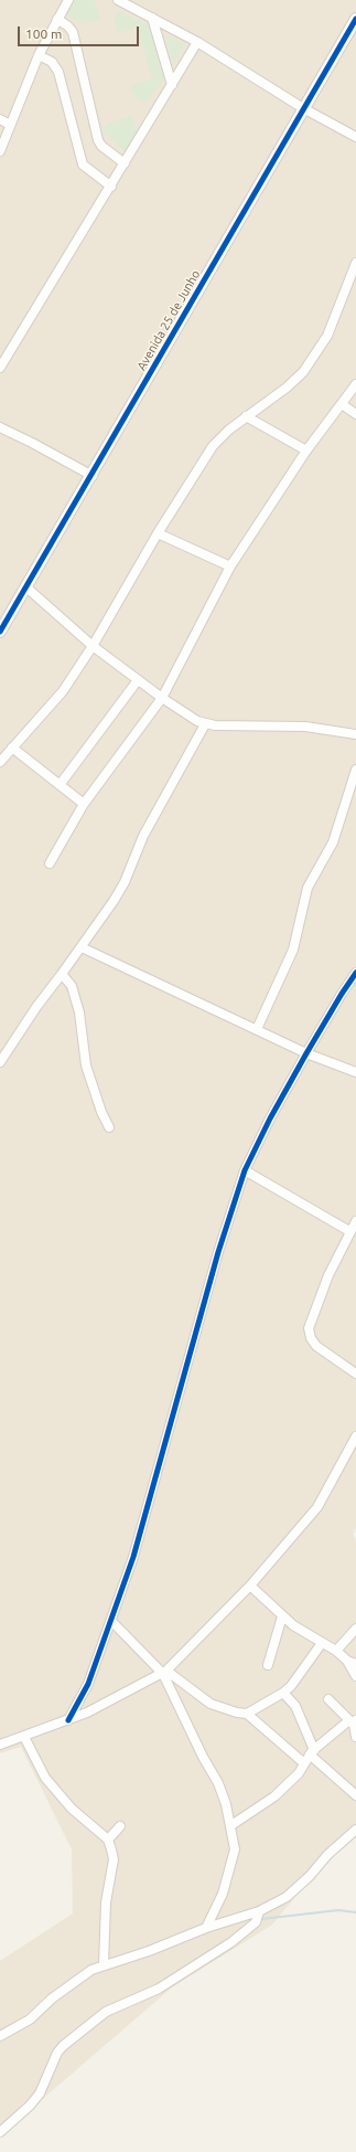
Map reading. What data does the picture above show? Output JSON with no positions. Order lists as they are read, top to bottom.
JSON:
{
  "streets": {
    "street": ["Avenida 25 de Junho"]
  },
  "scale_bar": "100 m"
}
